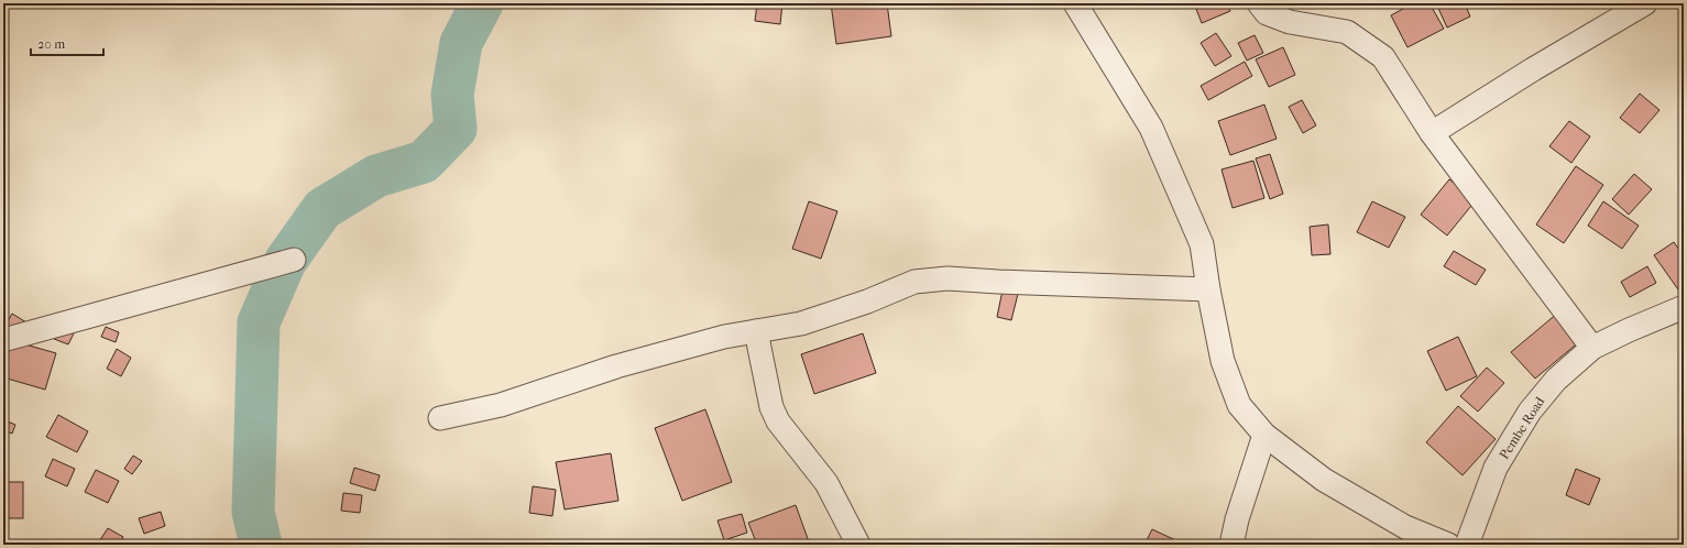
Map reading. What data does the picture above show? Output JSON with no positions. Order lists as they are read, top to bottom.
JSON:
{
  "streets": {
    "street": ["Pembe Road"]
  },
  "scale_bar": "20 m"
}
